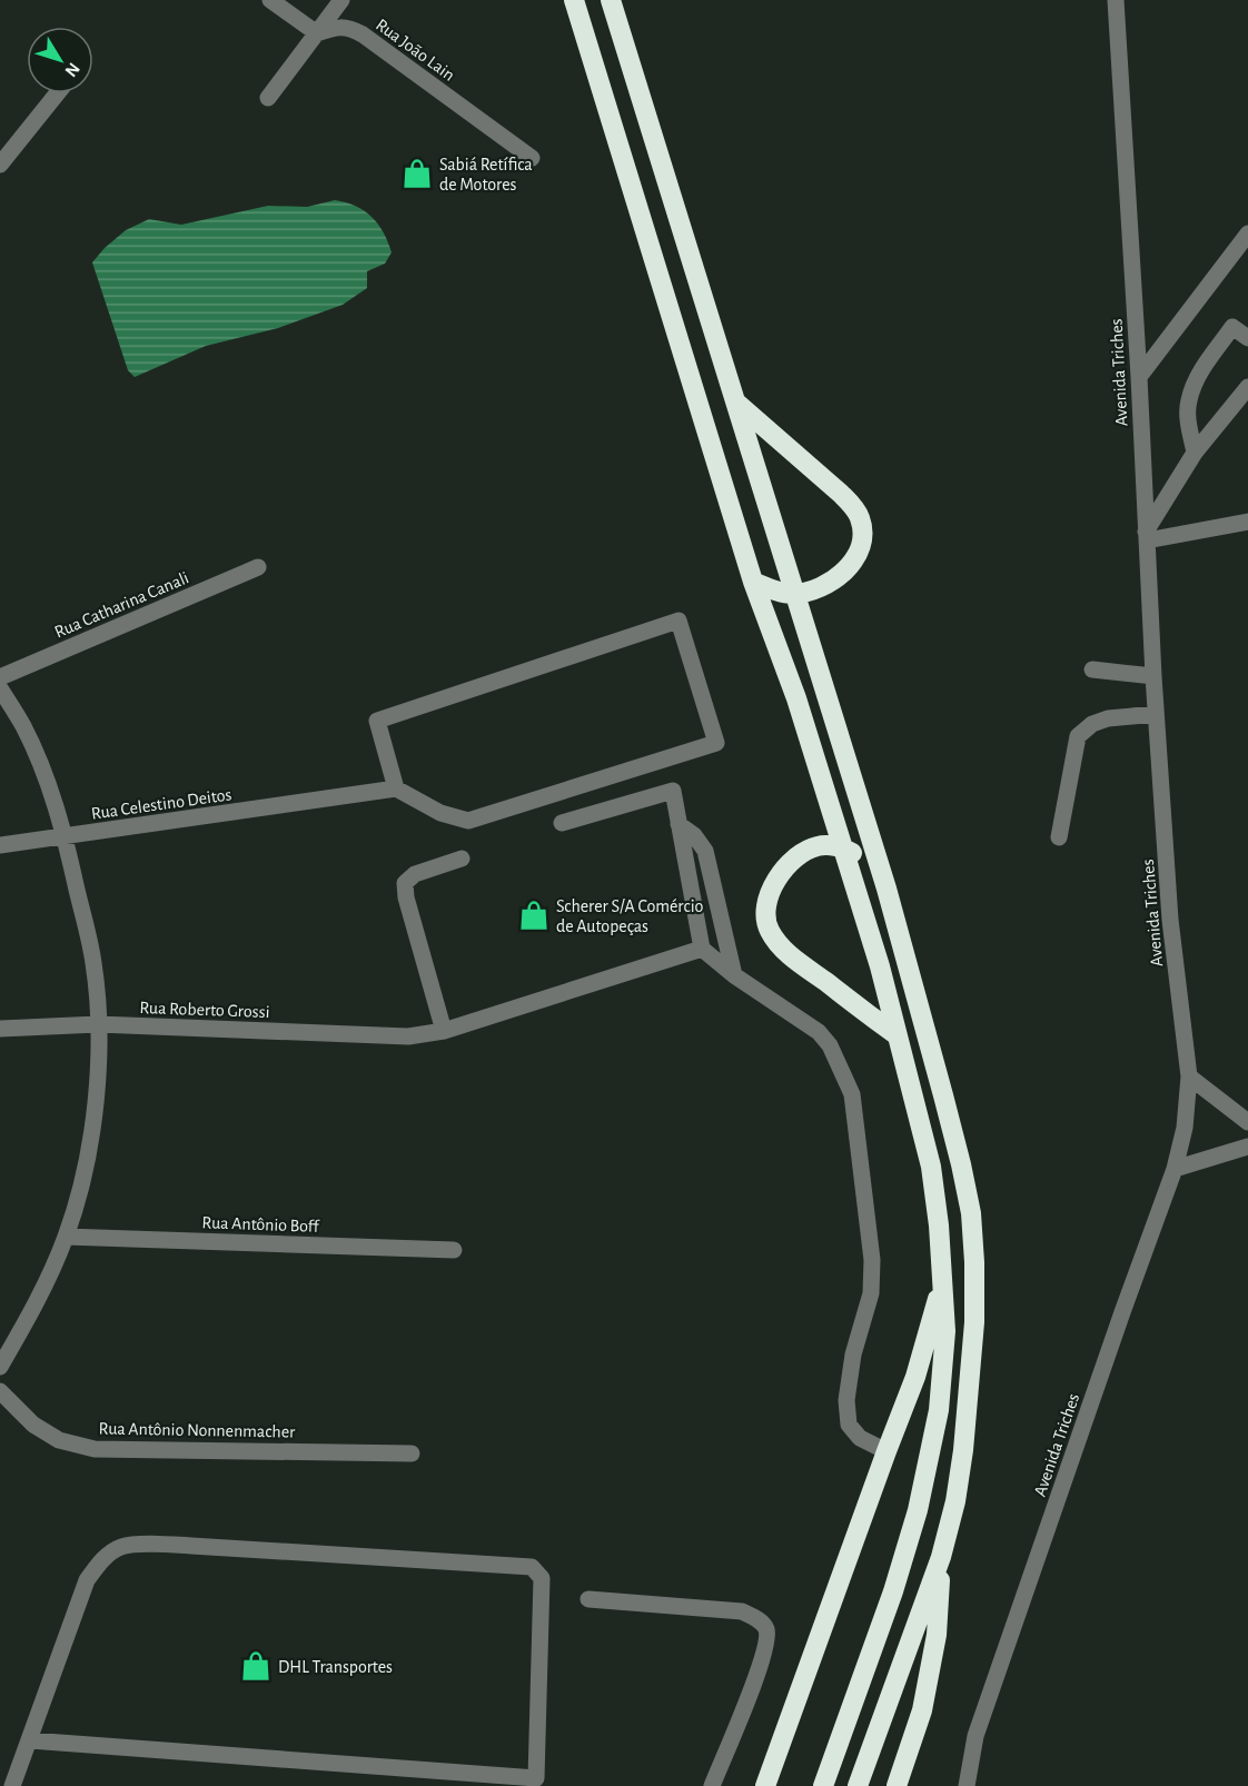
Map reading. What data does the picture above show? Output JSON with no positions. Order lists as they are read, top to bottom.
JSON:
{
  "streets": {
    "street": [
      "Rua João Lain",
      "Avenida Triches",
      "Rua Catharina Canali",
      "Rua Celestino Deitos",
      "Rua Roberto Grossi",
      "Rua Antônio Boff",
      "Rua Antônio Nonnenmacher"
    ]
  },
  "places": {
    "shop": ["Sabiá Retífica de Motores", "Scherer S/A Comércio de Autopeças", "DHL Transportes"]
  },
  "north": "bottom right"
}
